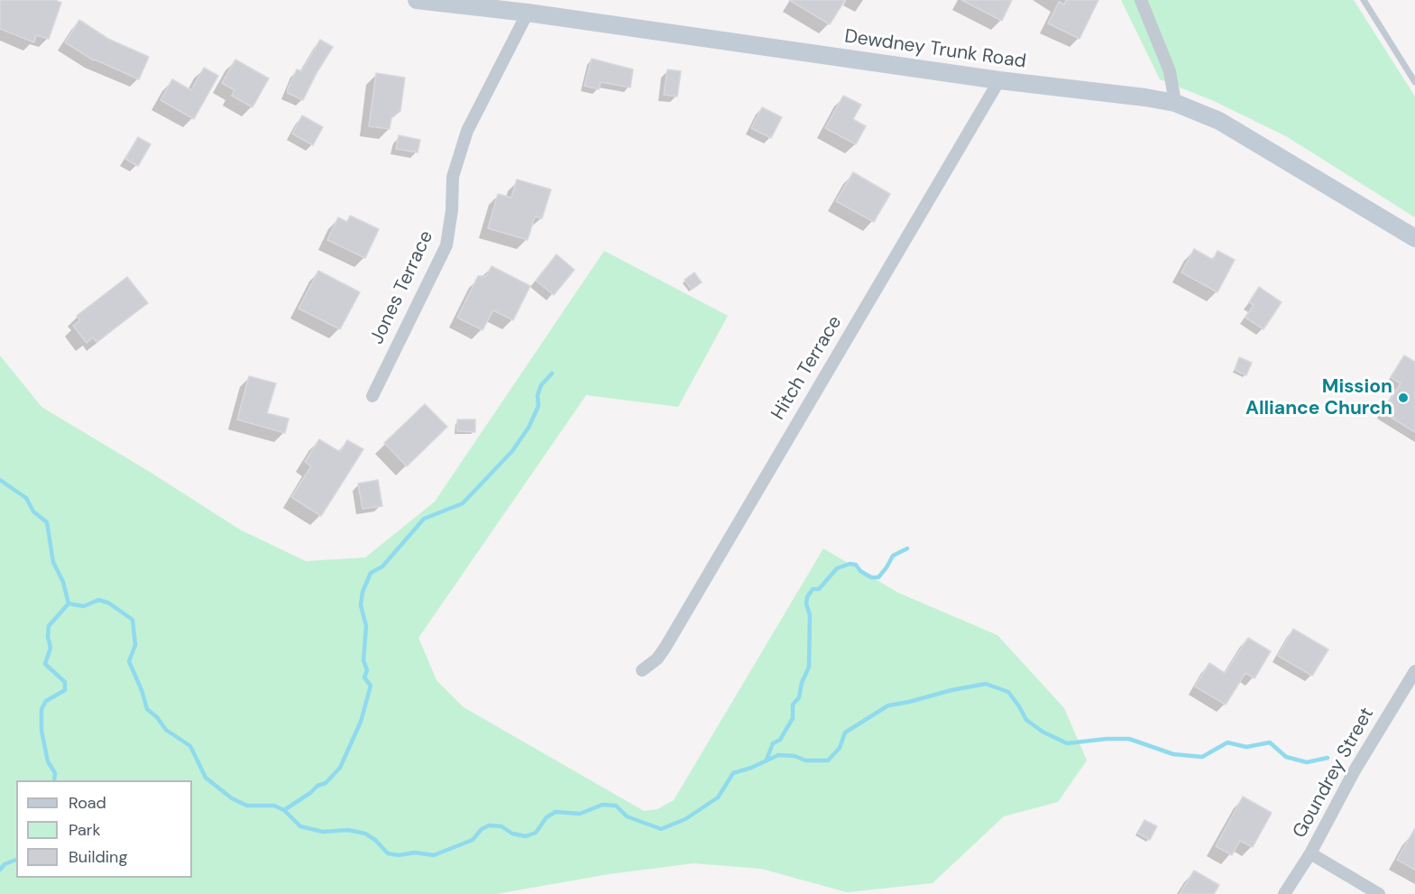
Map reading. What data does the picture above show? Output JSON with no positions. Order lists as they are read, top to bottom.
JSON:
{
  "streets": {
    "main road": ["Dewdney Trunk Road"],
    "street": ["Jones Terrace", "Hitch Terrace", "Goundrey Street"]
  },
  "crossings": [
    ["Dewdney Trunk Road", "Jones Terrace"],
    ["Dewdney Trunk Road", "Hitch Terrace"]
  ],
  "places": ["Mission Alliance Church"],
  "legend": ["Road", "Park", "Building"]
}
